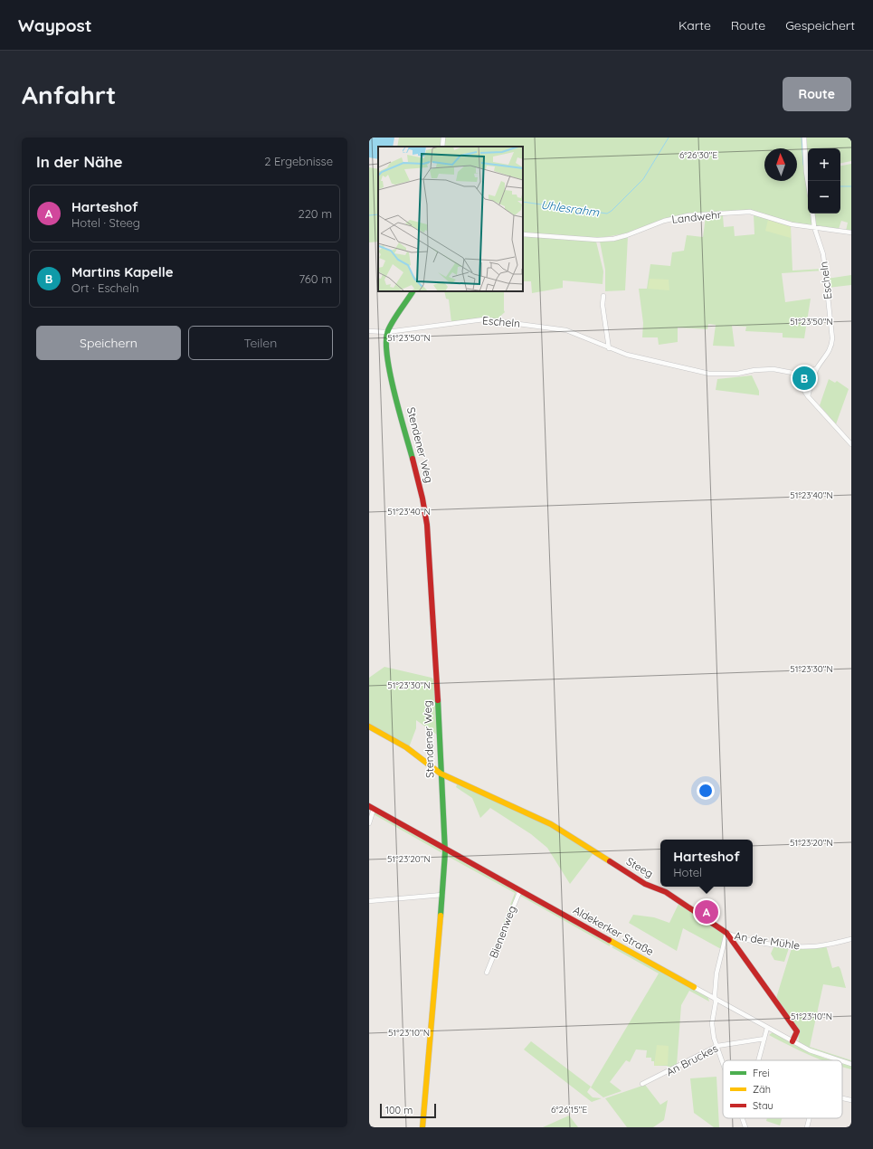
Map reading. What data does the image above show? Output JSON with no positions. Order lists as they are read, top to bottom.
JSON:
{
  "streets": {
    "street": [
      "Landwehr",
      "Escheln",
      "Stendener Weg",
      "Steeg",
      "Aldekerker Straße",
      "Bienenweg",
      "An der Mühle",
      "An Bruckes"
    ]
  },
  "crossings": [
    ["Landwehr", "Escheln"],
    ["Escheln", "Stendener Weg"],
    ["Stendener Weg", "Steeg"],
    ["Stendener Weg", "Aldekerker Straße"],
    ["Steeg", "Aldekerker Straße"],
    ["Steeg", "An der Mühle"],
    ["Aldekerker Straße", "Bienenweg"]
  ],
  "water": ["Uhlesrahm"],
  "legend": ["Frei", "Zäh", "Stau"],
  "scale_bar": "100 m",
  "north": "top",
  "page": {
    "header": "Waypost",
    "nav": ["Karte", "Route", "Gespeichert"],
    "buttons": [
      "Route",
      ["Speichern", "Teilen"]
    ],
    "title": "Anfahrt",
    "heading": ["In der Nähe", "2 Ergebnisse"],
    "map_buttons": ["+", "−"],
    "list": [
      {
        "mark": "A",
        "name": "Harteshof",
        "note": "Hotel · Steeg",
        "value": "220 m"
      },
      {
        "mark": "B",
        "name": "Martins Kapelle",
        "note": "Ort · Escheln",
        "value": "760 m"
      }
    ],
    "pins": ["B", "A"],
    "popup": ["Harteshof", "Hotel"],
    "scale": "100 m"
  },
  "coordinates": [
    "6°26'30\"E",
    "51°23'50\"N",
    "51°23'40\"N",
    "51°23'30\"N",
    "51°23'20\"N",
    "51°23'10\"N",
    "6°26'15\"E"
  ]
}
